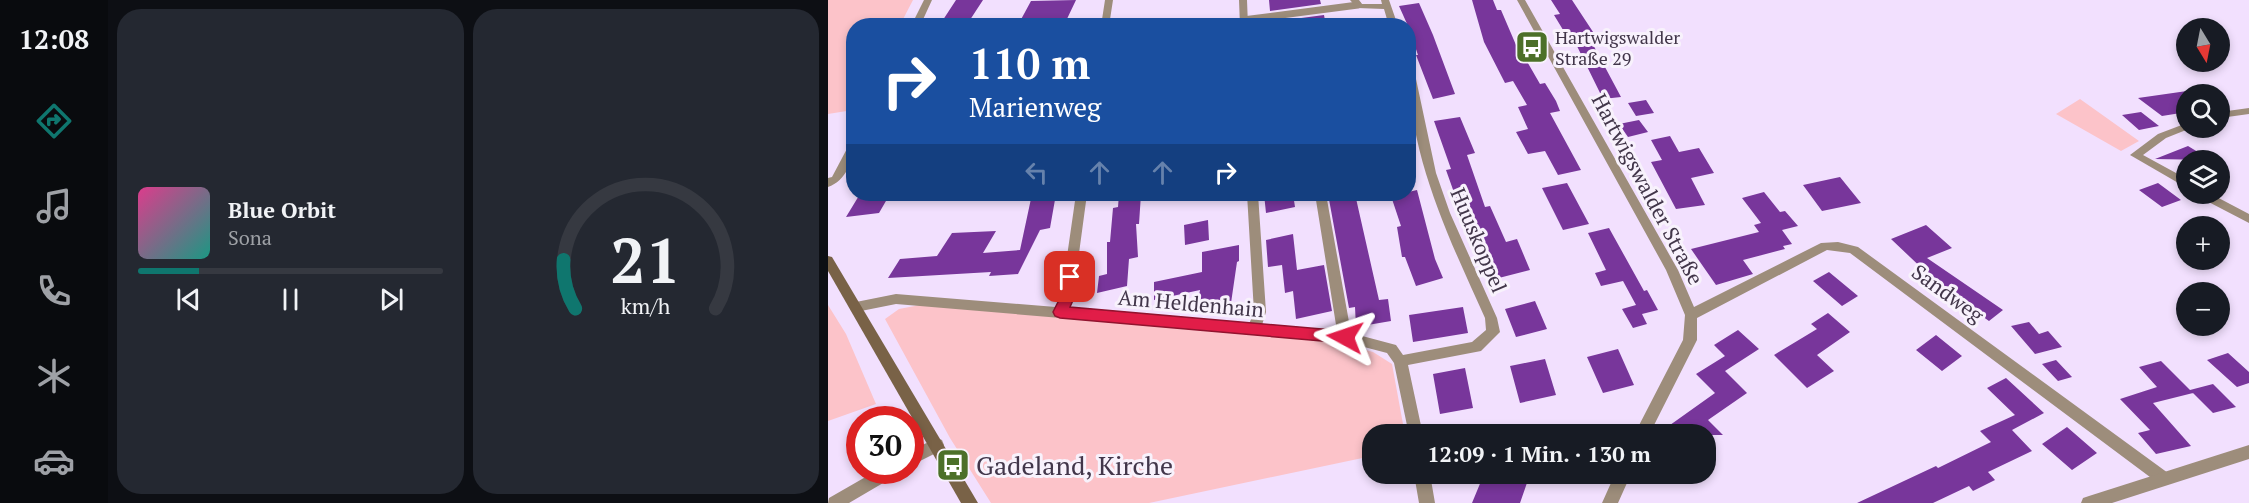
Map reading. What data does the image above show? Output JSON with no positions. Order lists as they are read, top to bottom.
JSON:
{
  "streets": {
    "street": [
      "Hartwigswalder Straße",
      "Huuskoppel",
      "Sandweg",
      "Am Heldenhain"
    ]
  },
  "crossings": [
    ["Hartwigswalder Straße", "Sandweg"],
    ["Huuskoppel", "Am Heldenhain"]
  ],
  "places": {
    "bus stop": ["Hartwigswalder Straße 29", "Gadeland, Kirche"]
  },
  "north": "bottom",
  "page": {
    "tabs": "12:08",
    "map_buttons": ["+", "−"],
    "turn": ["110 m", "Marienweg"],
    "song": ["Blue Orbit", "Sona"],
    "limit": "30",
    "trip": "12:09 · 1 Min. · 130 m",
    "gauge": ["21", "km/h"]
  }
}
